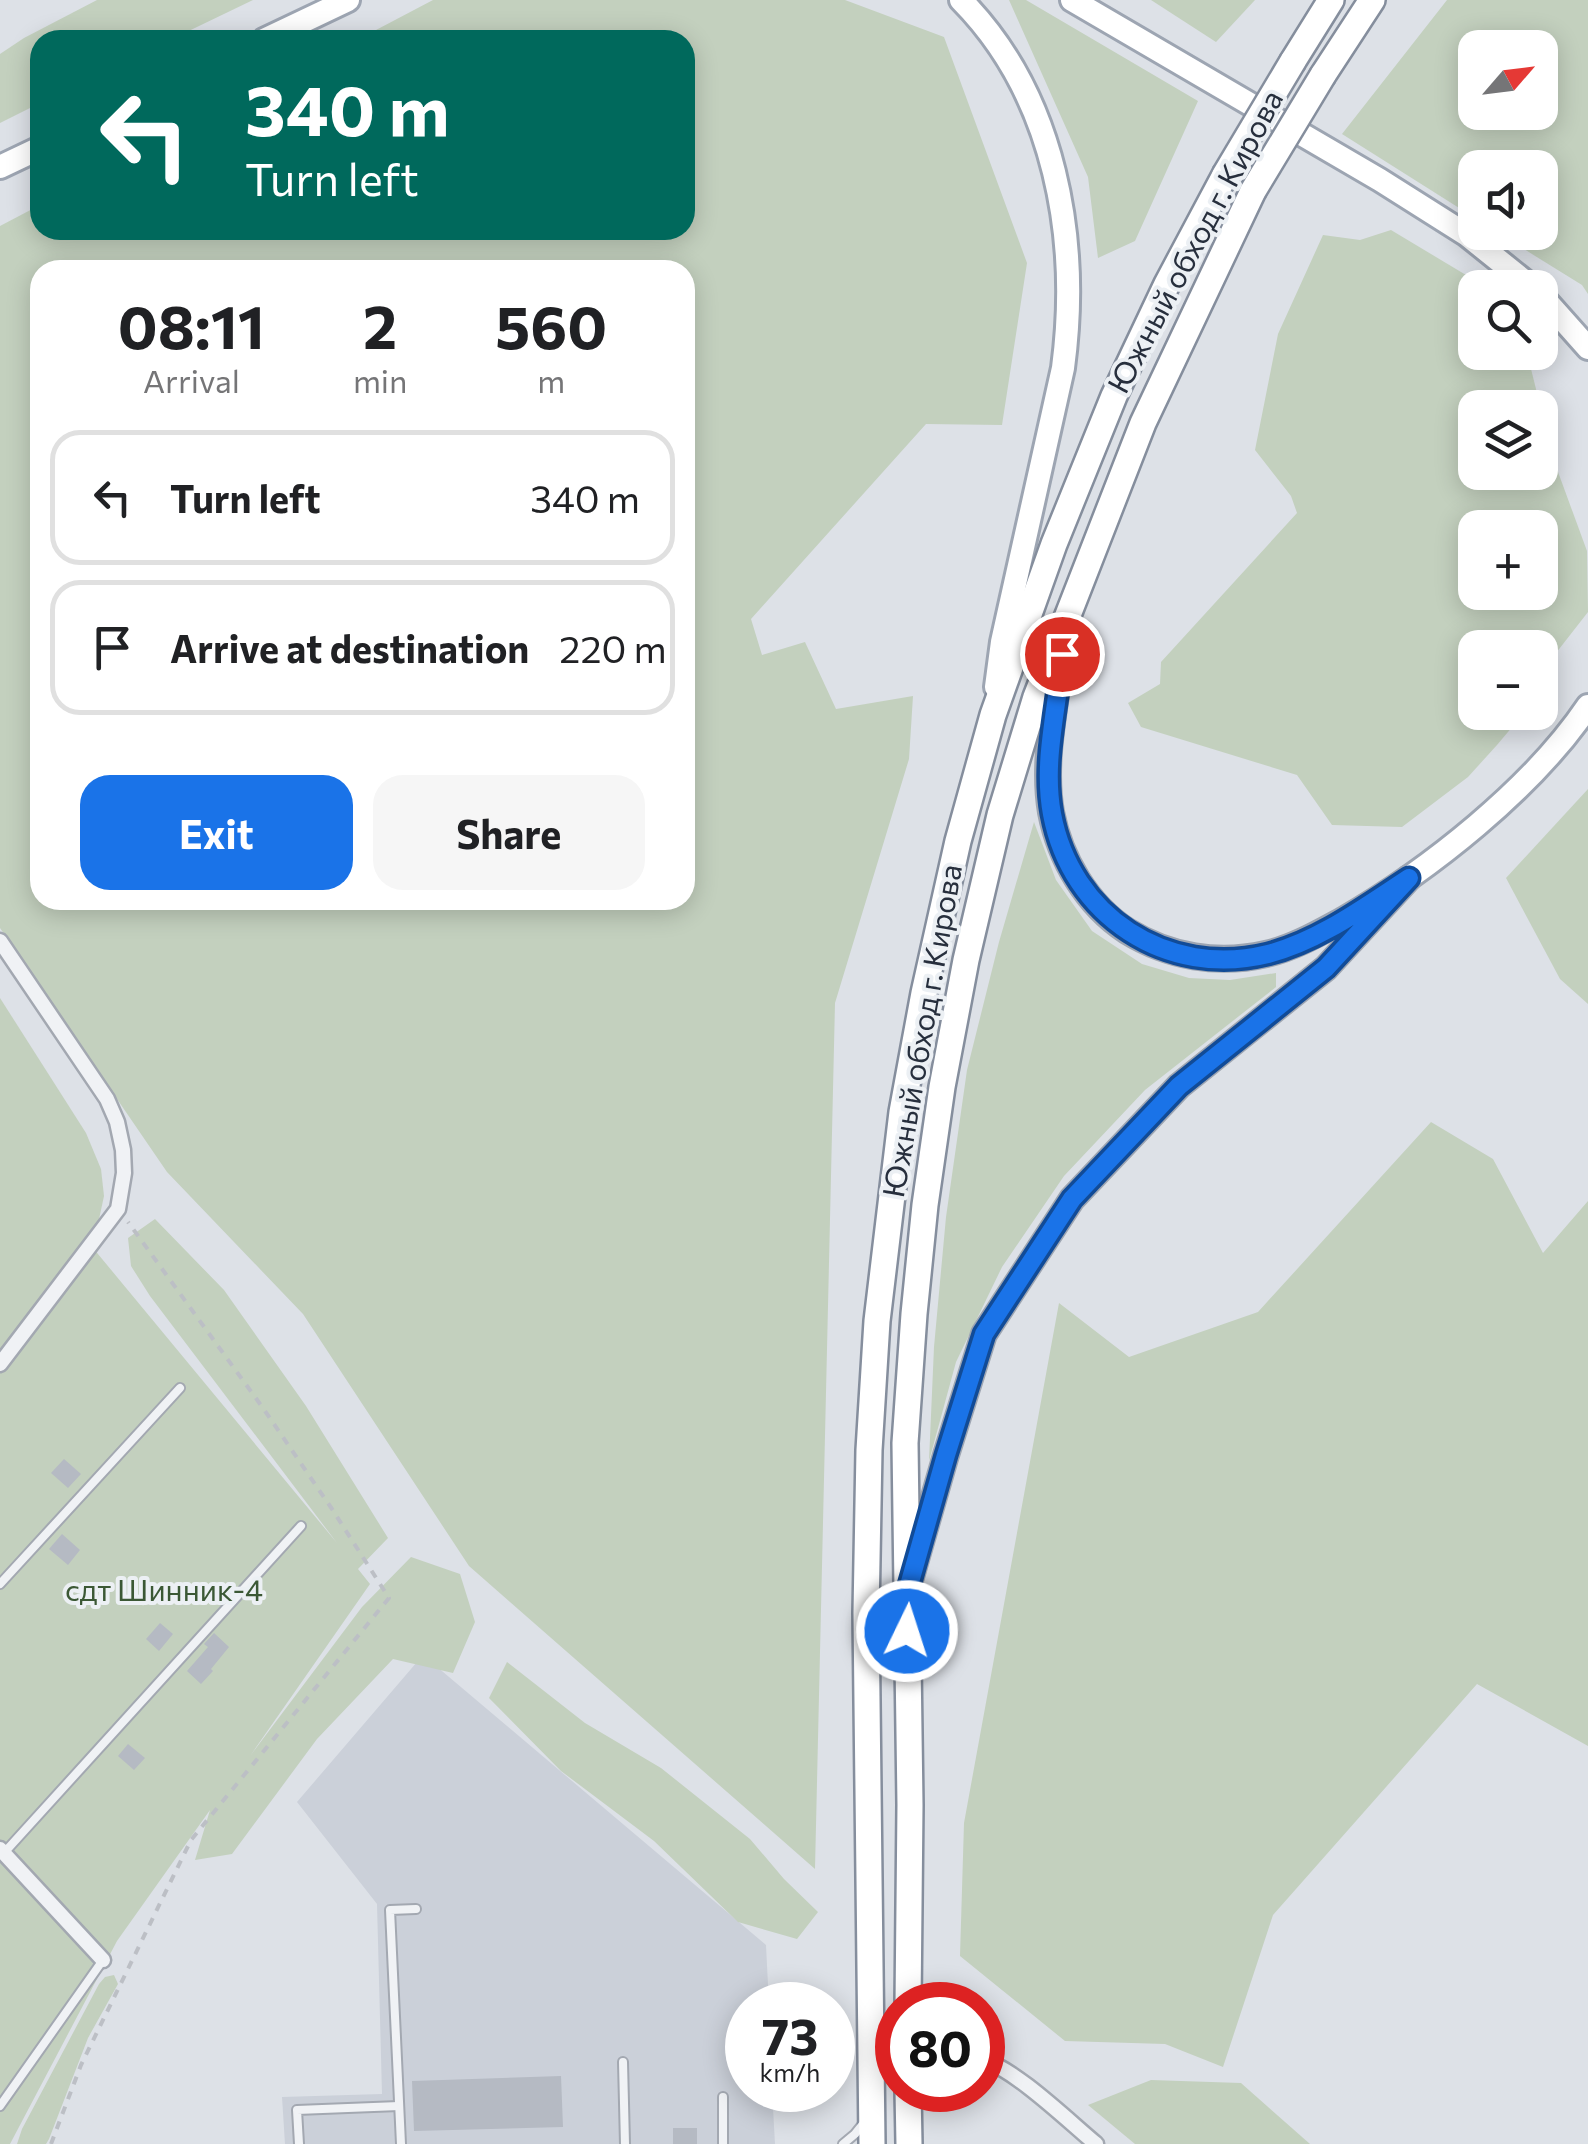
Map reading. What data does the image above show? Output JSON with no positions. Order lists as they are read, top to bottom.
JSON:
{
  "streets": {
    "highway": ["Южный обход г. Кирова"]
  },
  "parks": ["сдт Шинник-4"],
  "north": "top right",
  "page": {
    "map_buttons": ["+", "−"],
    "turn": ["340 m", "Turn left"],
    "eta": [
      "08:11",
      "Arrival",
      "2",
      "min",
      "560",
      "m"
    ],
    "list": [
      {
        "name": "Turn left",
        "value": "340 m"
      },
      {
        "name": "Arrive at destination",
        "value": "220 m"
      }
    ],
    "buttons": ["Exit", "Share"],
    "speed": "73 km/h",
    "limit": "80"
  }
}
